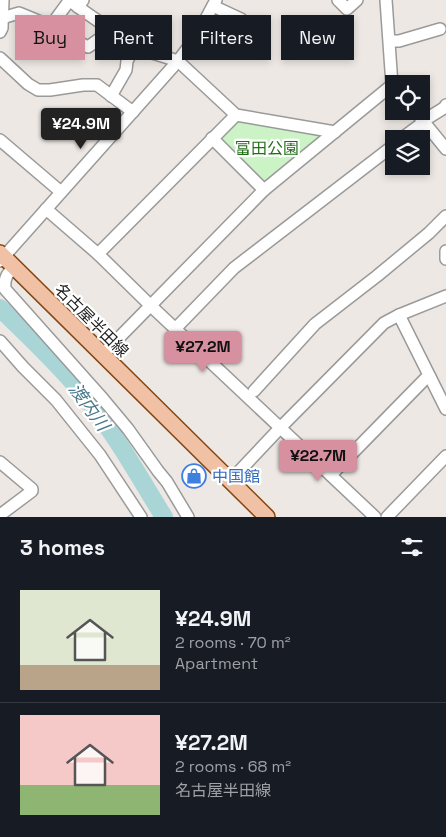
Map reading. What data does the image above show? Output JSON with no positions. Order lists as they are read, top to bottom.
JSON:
{
  "streets": {
    "main road": ["名古屋半田線"]
  },
  "water": ["渡内川"],
  "parks": ["富田公園"],
  "places": {
    "shop": ["中国館"]
  },
  "page": {
    "chip": [
      "Buy",
      "Rent",
      "Filters",
      "New"
    ],
    "price": ["¥24.9M", "¥27.2M", "¥22.7M"],
    "heading": "3 homes",
    "list": [
      {
        "name": "¥24.9M",
        "note": "2 rooms · 70 m² · Apartment"
      },
      {
        "name": "¥27.2M",
        "note": "2 rooms · 68 m² · 名古屋半田線"
      }
    ]
  }
}
